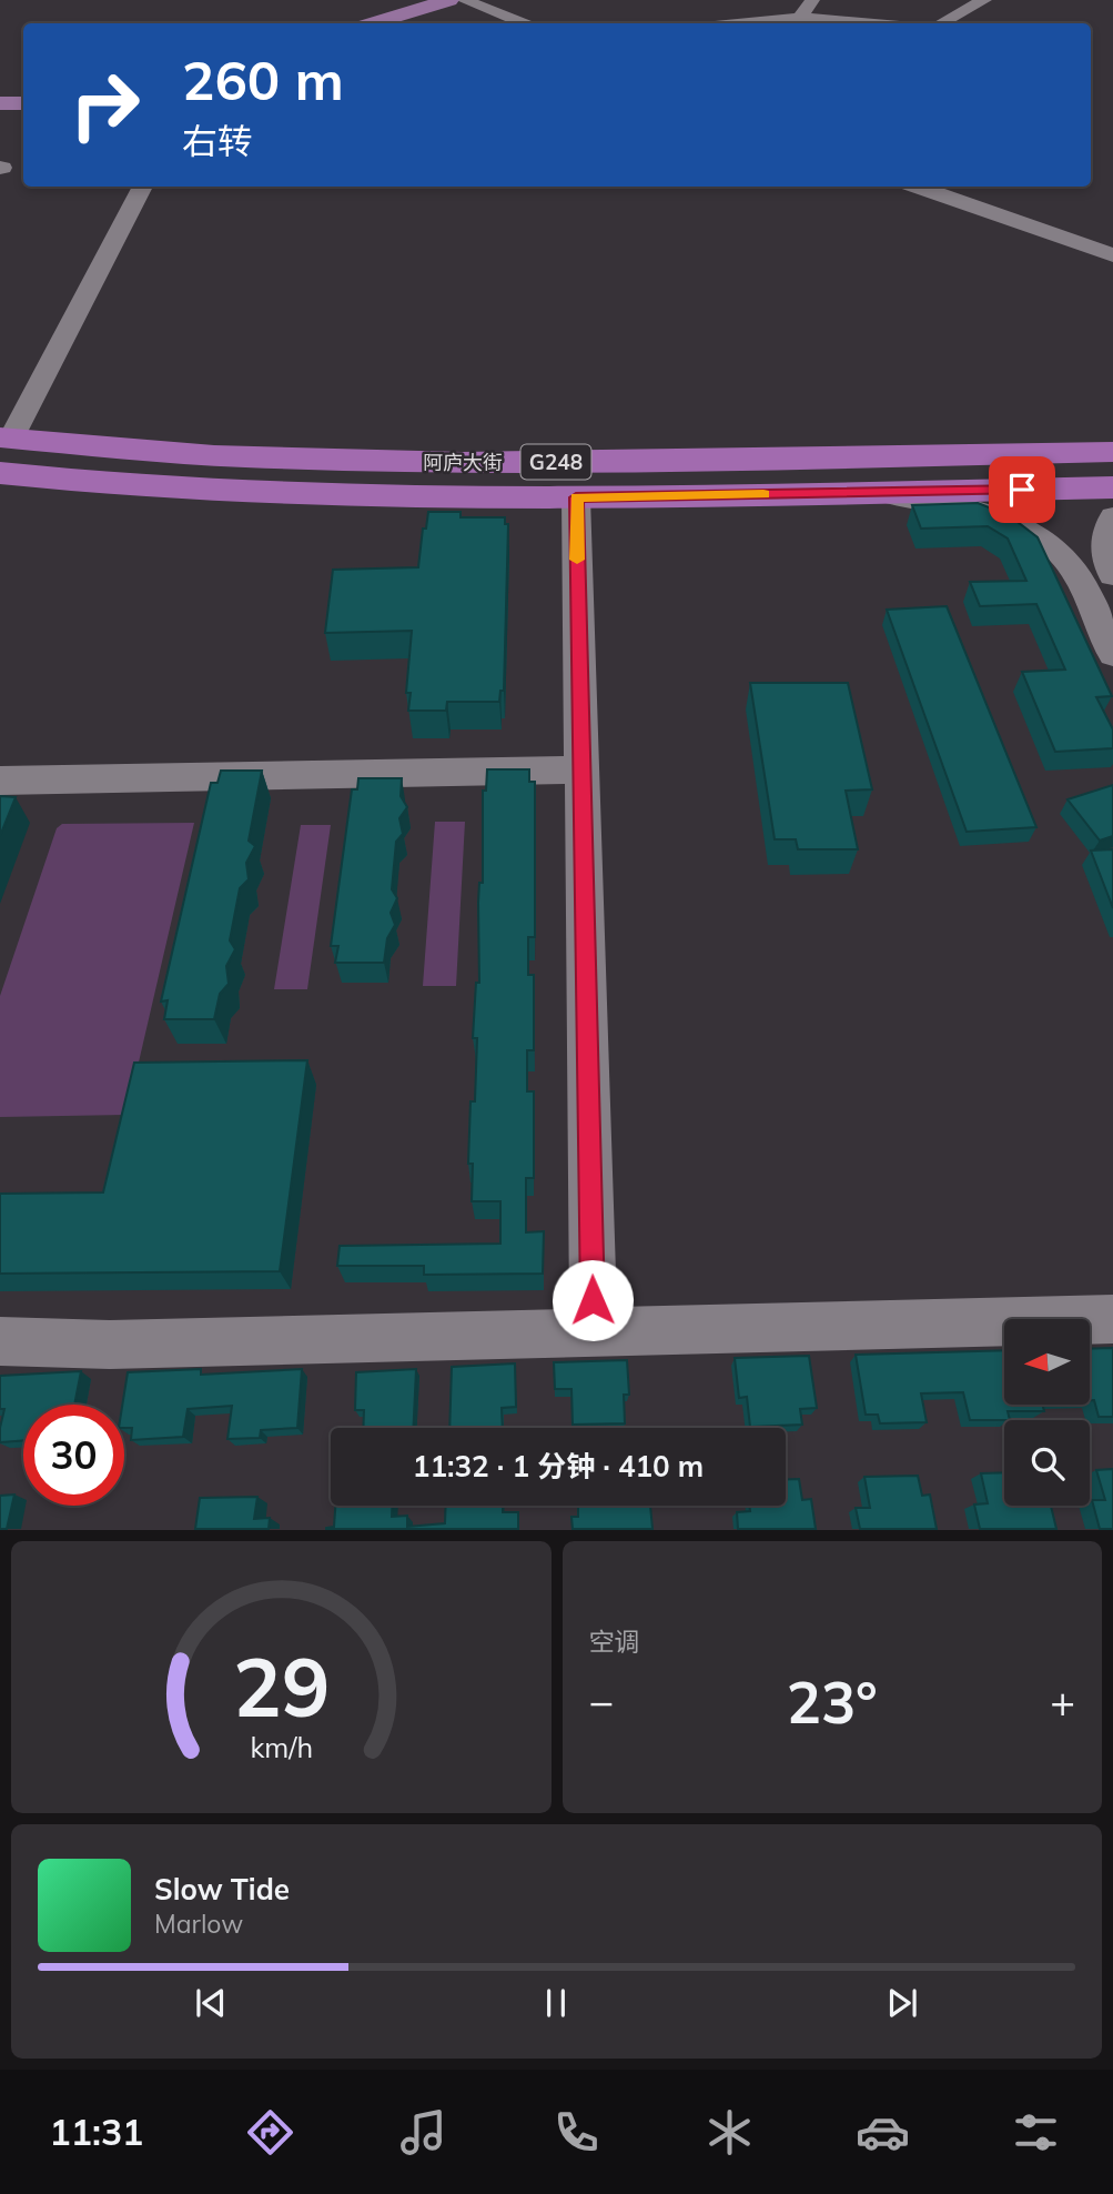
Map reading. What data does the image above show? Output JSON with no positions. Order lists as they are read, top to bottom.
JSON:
{
  "streets": {
    "highway": ["阿庐大街", "G248"]
  },
  "north": "left",
  "page": {
    "turn": ["260 m", "右转"],
    "limit": "30",
    "trip": "11:32 · 1 分钟 · 410 m",
    "tile": "空调",
    "heat": ["−", "23°", "+"],
    "song": ["Slow Tide", "Marlow"],
    "tabs": "11:31",
    "gauge": ["29", "km/h"]
  }
}
